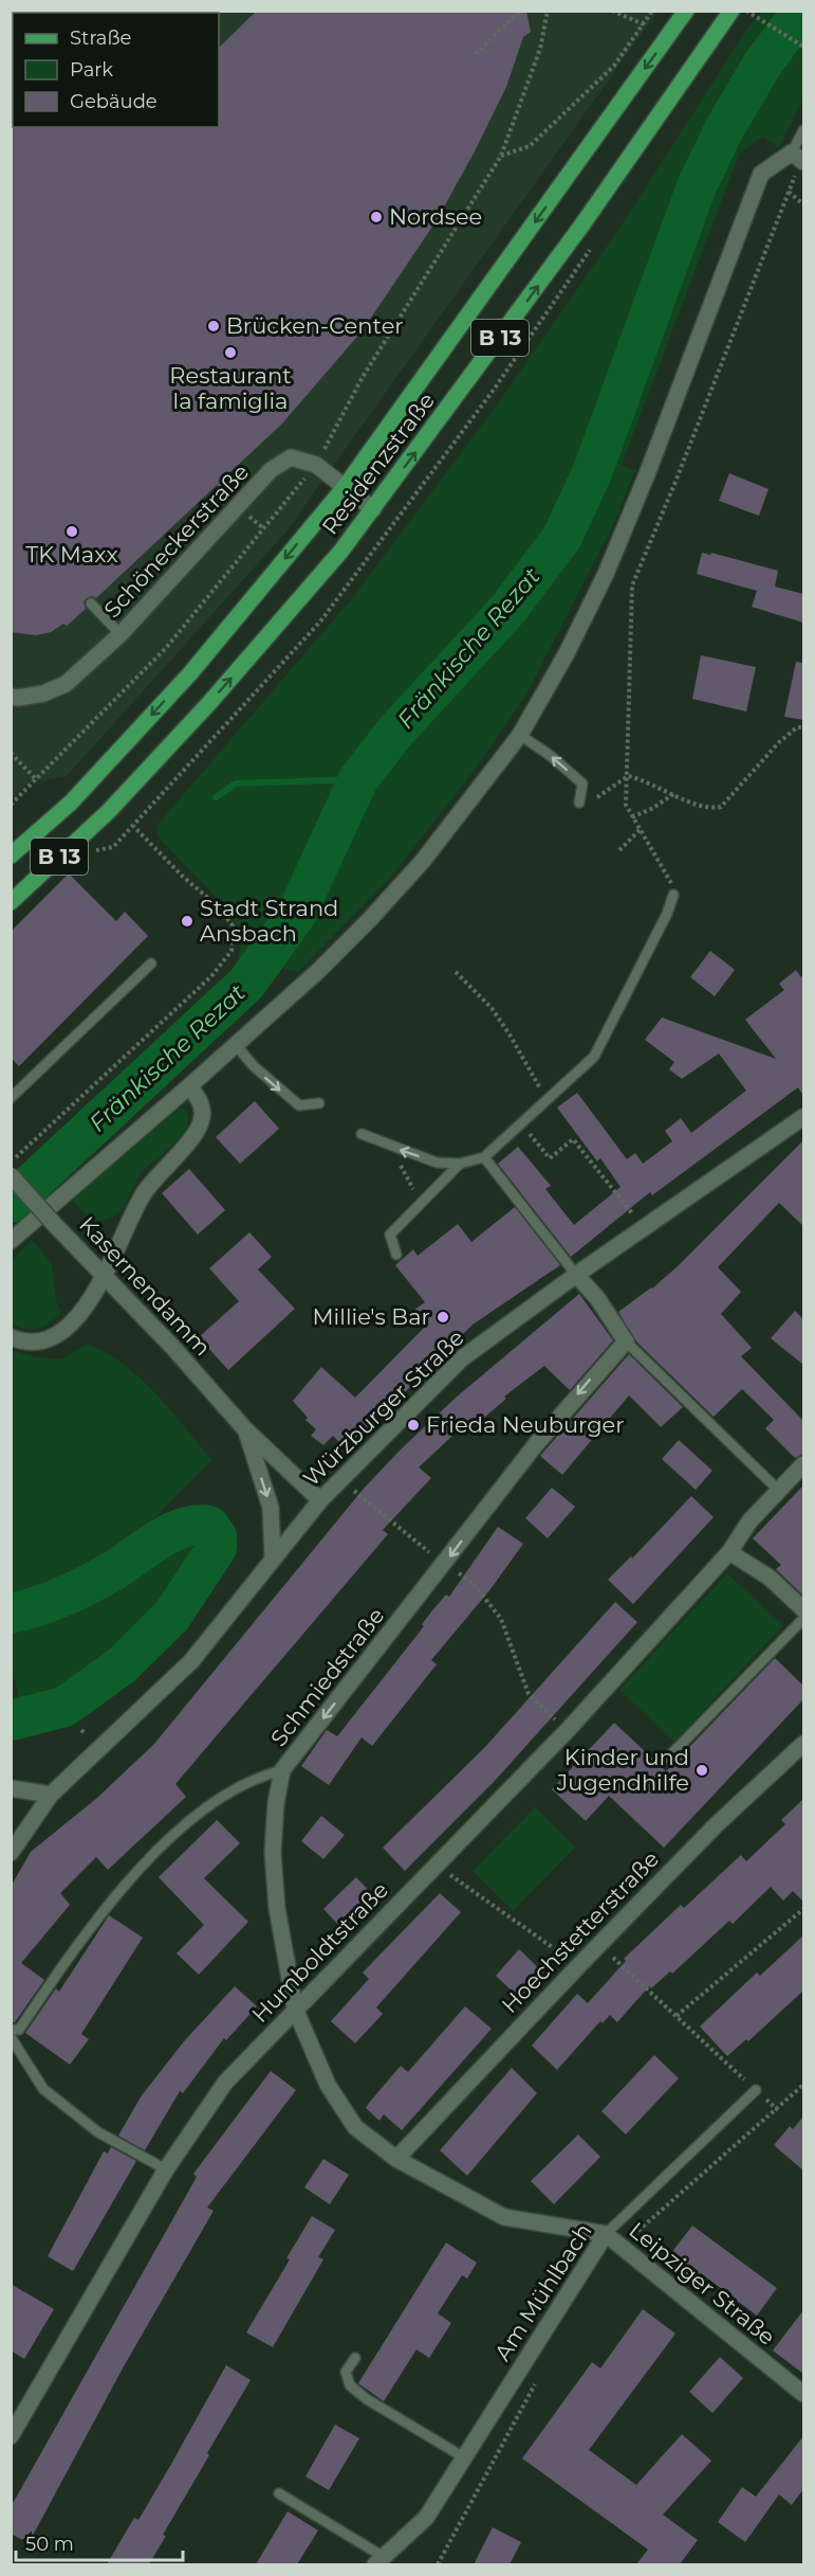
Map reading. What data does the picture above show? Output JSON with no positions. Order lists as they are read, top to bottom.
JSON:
{
  "streets": {
    "main road": ["B 13", "Residenzstraße"],
    "street": [
      "Schöneckerstraße",
      "Kasernendamm",
      "Würzburger Straße",
      "Schmiedstraße",
      "Hoechstetterstraße",
      "Humboldtstraße",
      "Leipziger Straße",
      "Am Mühlbach"
    ]
  },
  "crossings": [
    ["Residenzstraße", "Schöneckerstraße"],
    ["Kasernendamm", "Würzburger Straße"],
    ["Schmiedstraße", "Leipziger Straße"],
    ["Hoechstetterstraße", "Leipziger Straße"],
    ["Humboldtstraße", "Leipziger Straße"],
    ["Leipziger Straße", "Am Mühlbach"]
  ],
  "one_way": ["Schmiedstraße"],
  "water": ["Fränkische Rezat"],
  "places": [
    "Nordsee",
    "Brücken-Center",
    "Restaurant la famiglia",
    "TK Maxx",
    "Stadt Strand Ansbach",
    "Millie's Bar",
    "Frieda Neuburger",
    "Kinder und Jugendhilfe"
  ],
  "legend": ["Straße", "Park", "Gebäude"],
  "scale_bar": "50 m"
}
